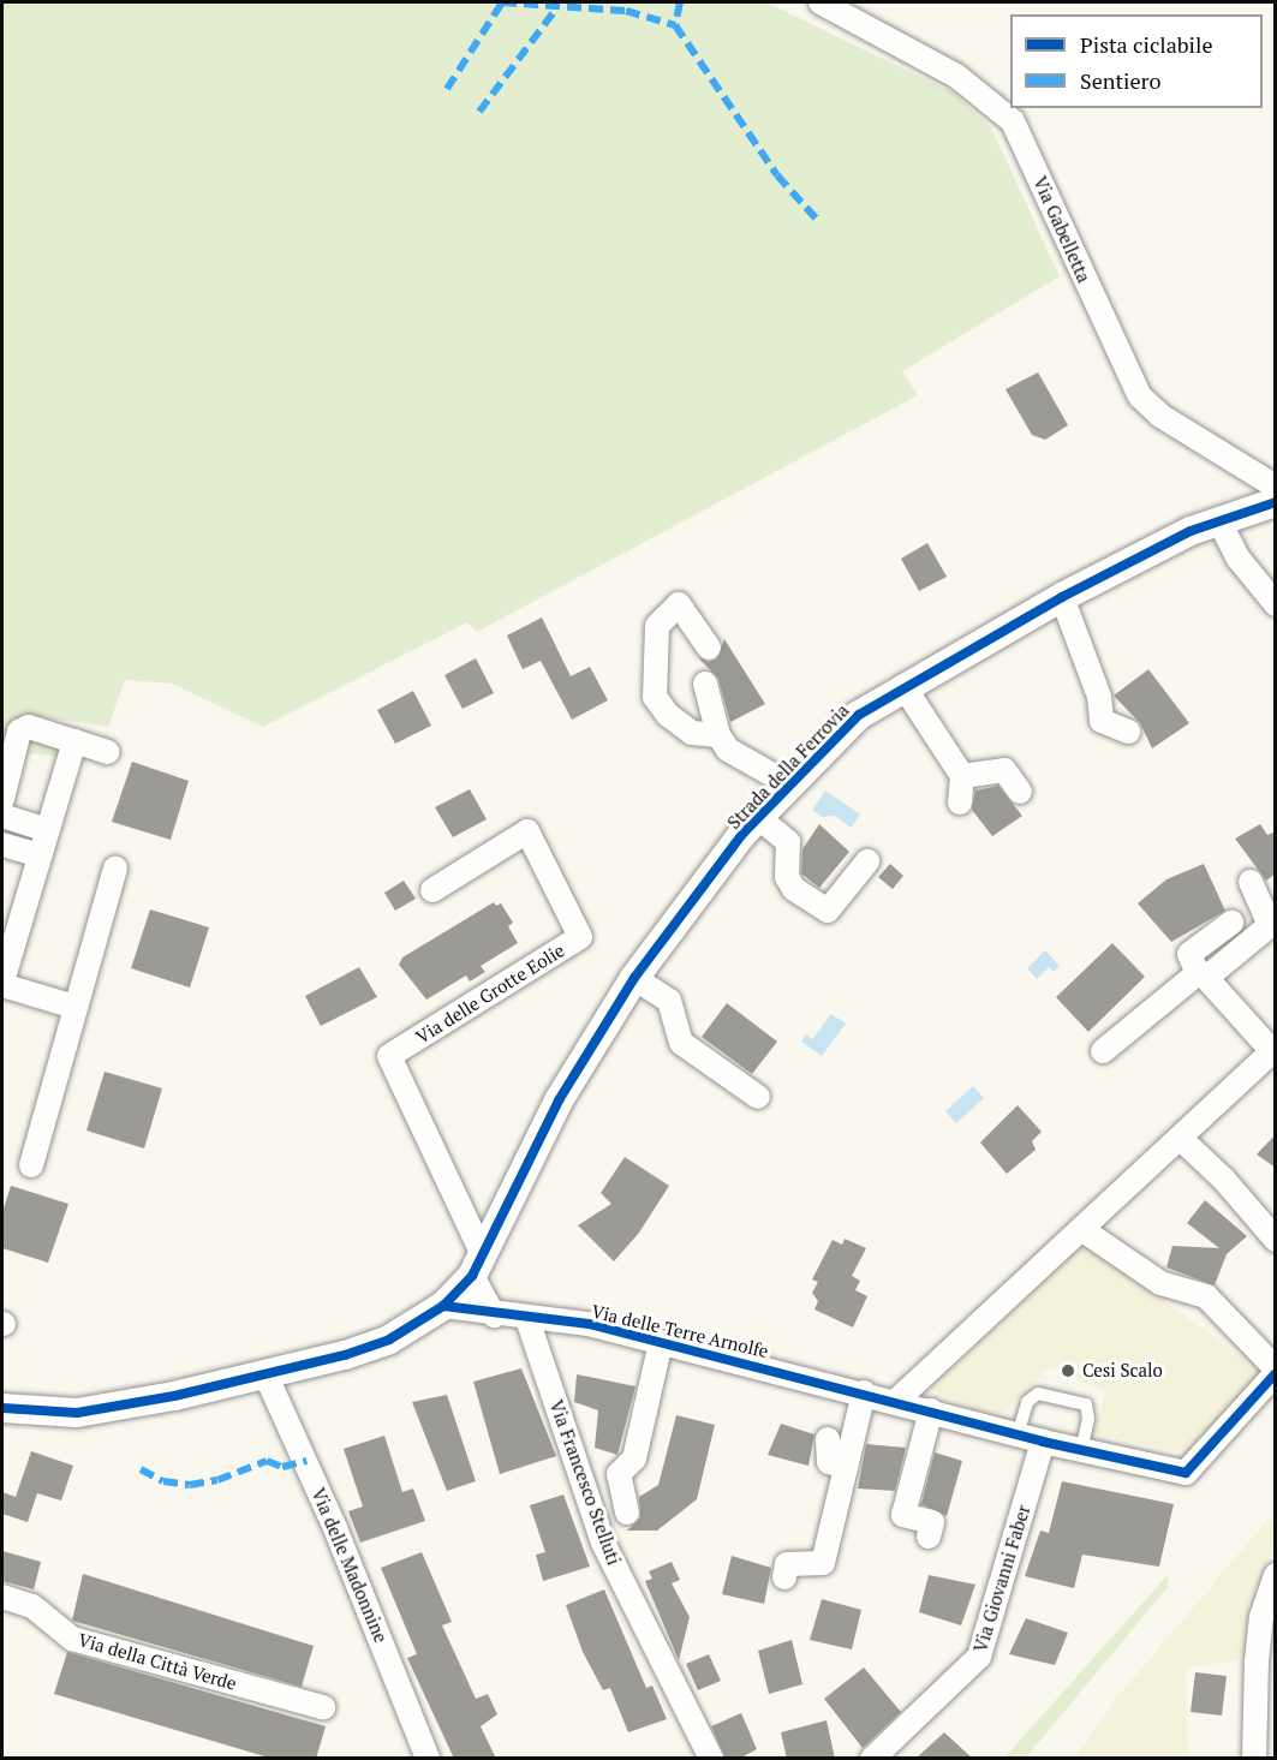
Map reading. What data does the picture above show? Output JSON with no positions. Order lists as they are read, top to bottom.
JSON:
{
  "streets": {
    "street": [
      "Via Gabelletta",
      "Strada della Ferrovia",
      "Via delle Grotte Eolie",
      "Via delle Terre Arnolfe",
      "Via Francesco Stelluti",
      "Via delle Madonnine",
      "Via Giovanni Faber",
      "Via della Città Verde"
    ]
  },
  "crossings": [
    ["Strada della Ferrovia", "Via delle Grotte Eolie"],
    ["Strada della Ferrovia", "Via delle Terre Arnolfe"],
    ["Via delle Terre Arnolfe", "Via Francesco Stelluti"],
    ["Via delle Terre Arnolfe", "Via Giovanni Faber"]
  ],
  "places": ["Cesi Scalo"],
  "legend": ["Pista ciclabile", "Sentiero"]
}
